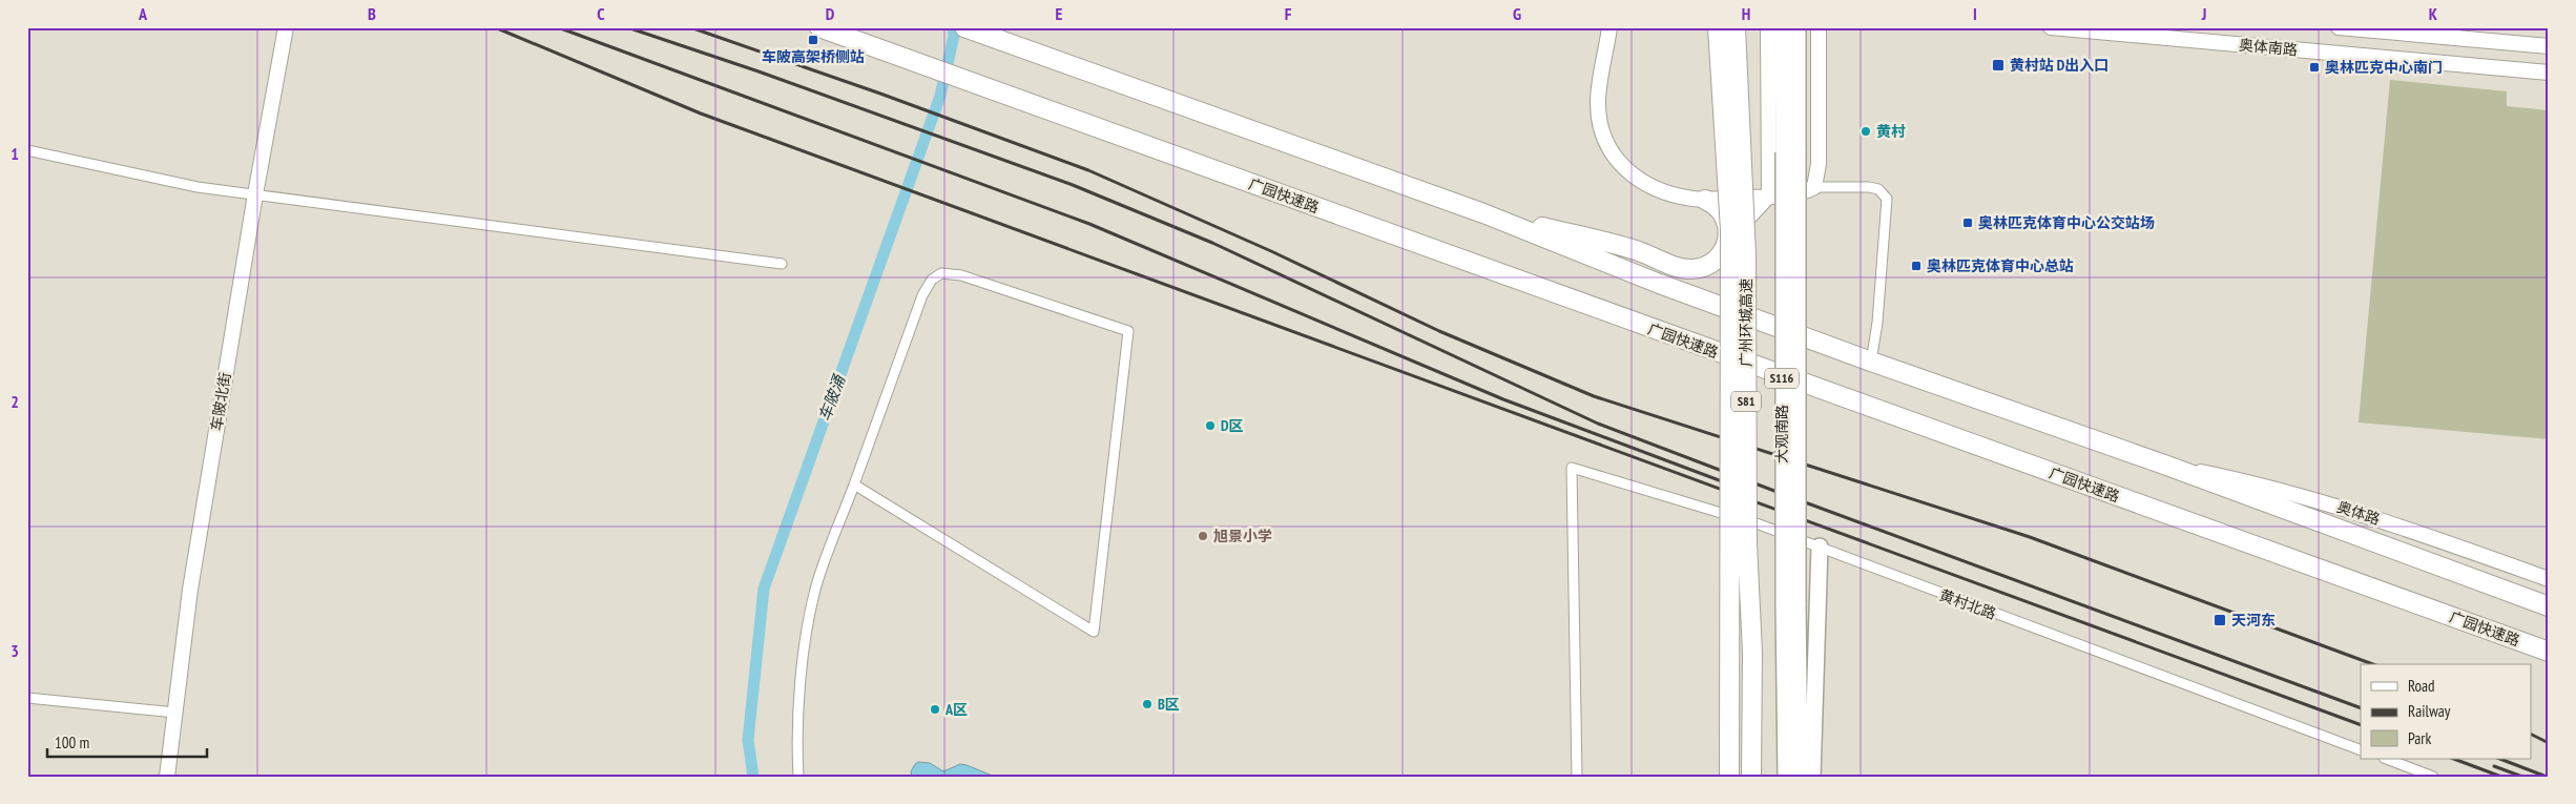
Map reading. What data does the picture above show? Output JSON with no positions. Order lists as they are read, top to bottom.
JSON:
{
  "streets": {
    "highway": ["广园快速路", "广州环城高速", "S81"],
    "main road": ["S116", "大观南路"],
    "street": [
      "奥体南路",
      "车陂北街",
      "奥体路",
      "黄村北路"
    ]
  },
  "water": ["车陂涌"],
  "places": {
    "transit": [
      "车陂高架桥侧站",
      "黄村站 D出入口",
      "奥林匹克中心南门",
      "奥林匹克体育中心公交站场",
      "奥林匹克体育中心总站",
      "天河东"
    ],
    "other": [
      "黄村",
      "D区",
      "旭景小学",
      "B区",
      "A区"
    ]
  },
  "legend": ["Road", "Railway", "Park"],
  "scale_bar": "100 m",
  "grid": {
    "columns": [
      "A",
      "B",
      "C",
      "D",
      "E",
      "F",
      "G",
      "H",
      "I",
      "J",
      "K"
    ],
    "rows": ["1", "2", "3"]
  }
}
